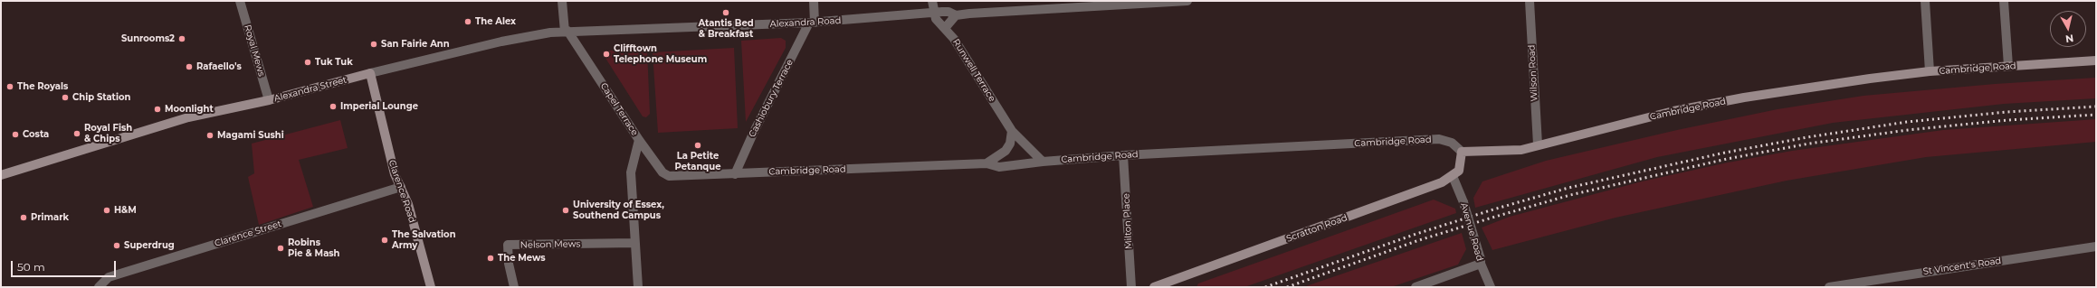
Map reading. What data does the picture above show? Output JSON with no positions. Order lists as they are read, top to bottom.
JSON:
{
  "streets": {
    "street": [
      "Alexandra Road",
      "Royal Mews",
      "Cambridge Road",
      "Runwell Terrace",
      "Wilson Road",
      "Alexandra Street",
      "Cashiobury Terrace",
      "Capel Terrace",
      "Clarence Road",
      "Milton Place",
      "Scratton Road",
      "Avenue Road",
      "Clarence Street",
      "Nelson Mews",
      "St Vincent's Road"
    ]
  },
  "crossings": [
    ["Alexandra Road", "Runwell Terrace"],
    ["Alexandra Road", "Alexandra Street"],
    ["Alexandra Road", "Cashiobury Terrace"],
    ["Alexandra Road", "Capel Terrace"],
    ["Royal Mews", "Alexandra Street"],
    ["Cambridge Road", "Runwell Terrace"],
    ["Cambridge Road", "Wilson Road"],
    ["Cambridge Road", "Cashiobury Terrace"],
    ["Cambridge Road", "Capel Terrace"],
    ["Cambridge Road", "Milton Place"],
    ["Alexandra Street", "Capel Terrace"],
    ["Alexandra Street", "Clarence Road"],
    ["Clarence Road", "Clarence Street"],
    ["Scratton Road", "Avenue Road"]
  ],
  "places": [
    "Atantis Bed & Breakfast",
    "The Alex",
    "Sunrooms2",
    "San Fairie Ann",
    "Clifftown Telephone Museum",
    "Tuk Tuk",
    "Rafaello's",
    "The Royals",
    "Chip Station",
    "Imperial Lounge",
    "Moonlight",
    "Royal Fish & Chips",
    "Costa",
    "Magami Sushi",
    "La Petite Petanque",
    "H&M",
    "University of Essex, Southend Campus",
    "Primark",
    "The Salvation Army",
    "Superdrug",
    "Robins Pie & Mash",
    "The Mews"
  ],
  "scale_bar": "50 m",
  "north": "bottom"
}
